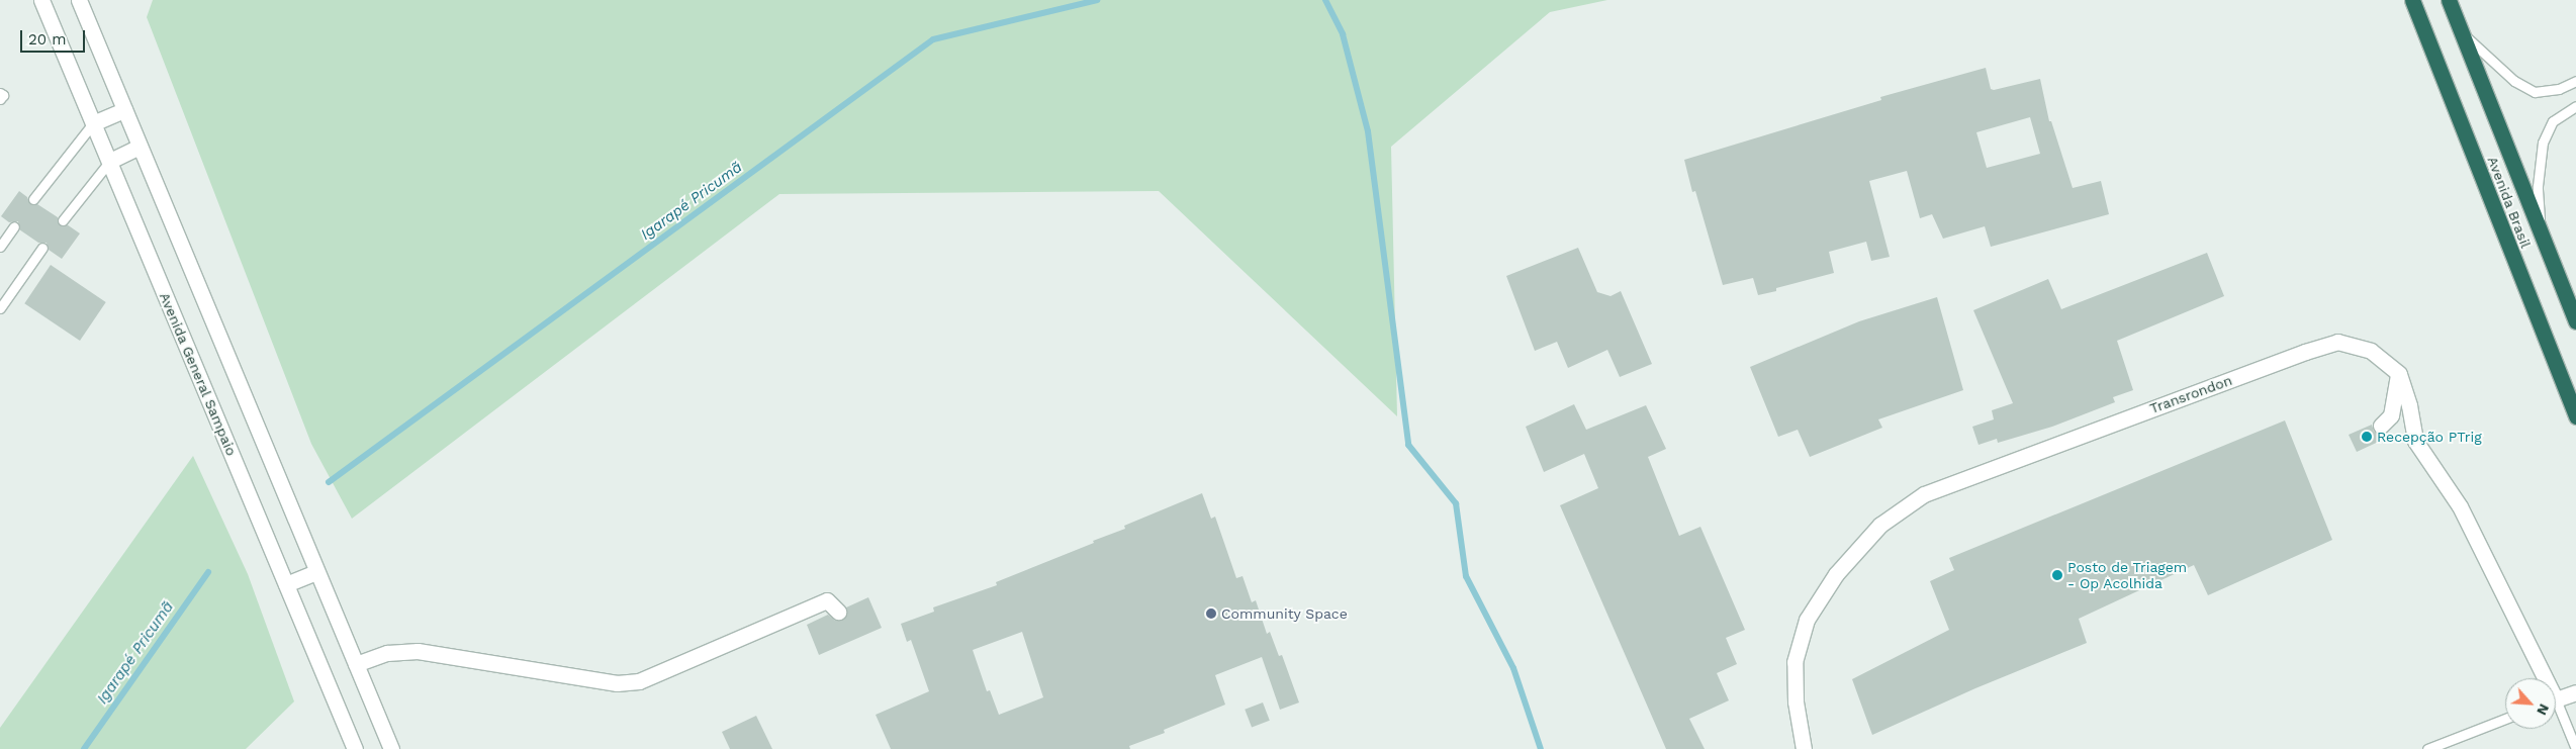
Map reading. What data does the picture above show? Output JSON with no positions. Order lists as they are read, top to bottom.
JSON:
{
  "streets": {
    "highway": ["Avenida Brasil"],
    "street": ["Avenida General Sampaio", "Transrondon"]
  },
  "water": ["Igarapé Pricumã"],
  "places": ["Recepção PTrig", "Posto de Triagem - Op Acolhida", "Community Space"],
  "scale_bar": "20 m",
  "north": "bottom right"
}
